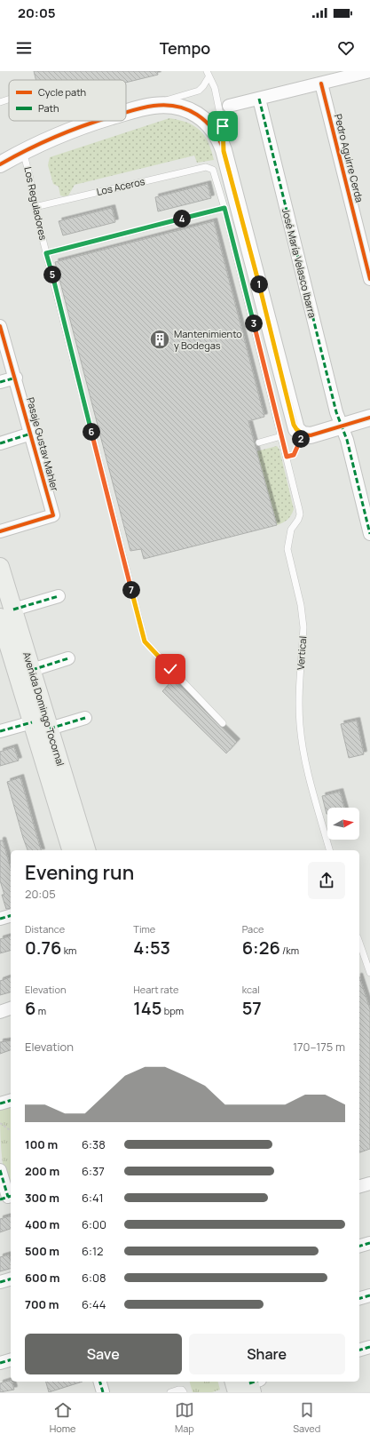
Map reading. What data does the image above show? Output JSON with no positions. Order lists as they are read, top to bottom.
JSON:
{
  "streets": {
    "main road": ["Avenida Domingo Tocornal"],
    "street": ["Pedro Aguirre Cerda", "José María Velasco Ibarra", "Pasaje Gustav Mahler"],
    "lane": ["Los Aceros", "Los Reguladores", "Vertical"]
  },
  "crossings": [
    ["Los Aceros", "Los Reguladores"],
    ["Los Aceros", "Vertical"]
  ],
  "places": {
    "building": ["Mantenimiento y Bodegas"]
  },
  "legend": ["Cycle path", "Path"],
  "north": "right",
  "page": {
    "status": "20:05",
    "header": "Tempo",
    "pins": [
      "4",
      "5",
      "1",
      "3",
      "6",
      "2",
      "7"
    ],
    "heading": ["Evening run", "20:05"],
    "stats": [
      ["Distance", "0.76 km"],
      ["Time", "4:53"],
      ["Pace", "6:26 /km"],
      ["Elevation", "6 m"],
      ["Heart rate", "145 bpm"],
      ["kcal", "57"]
    ],
    "chart": ["Elevation", "170–175 m"],
    "list": [
      {
        "name": "100 m",
        "note": "6:38"
      },
      {
        "name": "200 m",
        "note": "6:37"
      },
      {
        "name": "300 m",
        "note": "6:41"
      },
      {
        "name": "400 m",
        "note": "6:00"
      },
      {
        "name": "500 m",
        "note": "6:12"
      },
      {
        "name": "600 m",
        "note": "6:08"
      },
      {
        "name": "700 m",
        "note": "6:44"
      }
    ],
    "buttons": ["Save", "Share"],
    "tabs": ["Home", "Map", "Saved"]
  }
}
